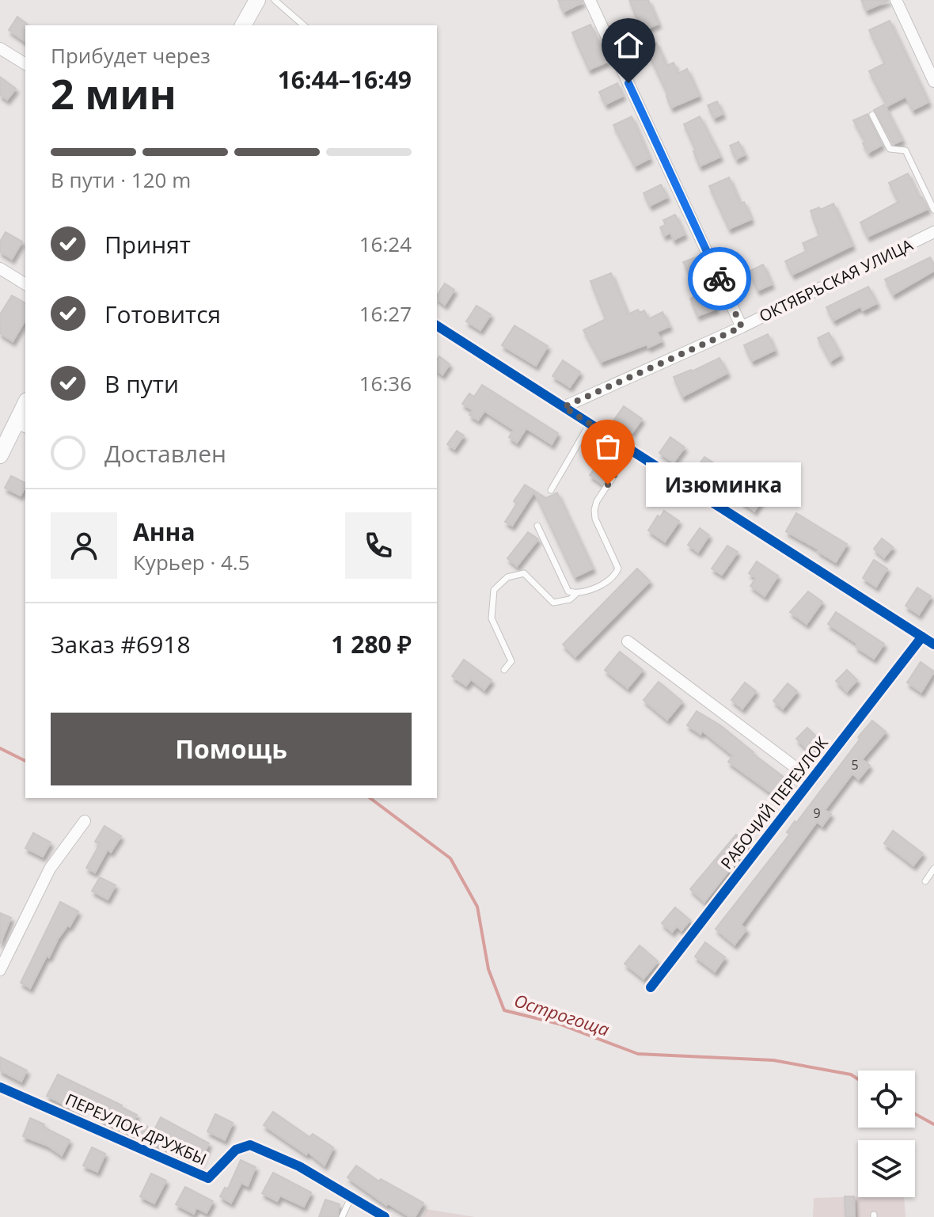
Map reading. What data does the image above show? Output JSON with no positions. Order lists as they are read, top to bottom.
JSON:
{
  "streets": {
    "street": ["ОКТЯБРЬСКАЯ УЛИЦА", "РАБОЧИЙ ПЕРЕУЛОК", "ПЕРЕУЛОК ДРУЖБЫ"]
  },
  "water": ["Острогоща"],
  "places": ["Изюминка"],
  "house_numbers": ["5", "9"],
  "page": {
    "heading": ["2 мин", "Прибудет через", "16:44–16:49"],
    "panel": [
      "Анна",
      "Курьер · 4.5",
      "Заказ #6918",
      "1 280 ₽"
    ],
    "bar": "В пути · 120 m",
    "list": [
      ["Принят", "16:24"],
      ["Готовится", "16:27"],
      ["В пути", "16:36"],
      "Доставлен"
    ],
    "bubble": "Изюминка",
    "buttons": "Помощь"
  }
}
